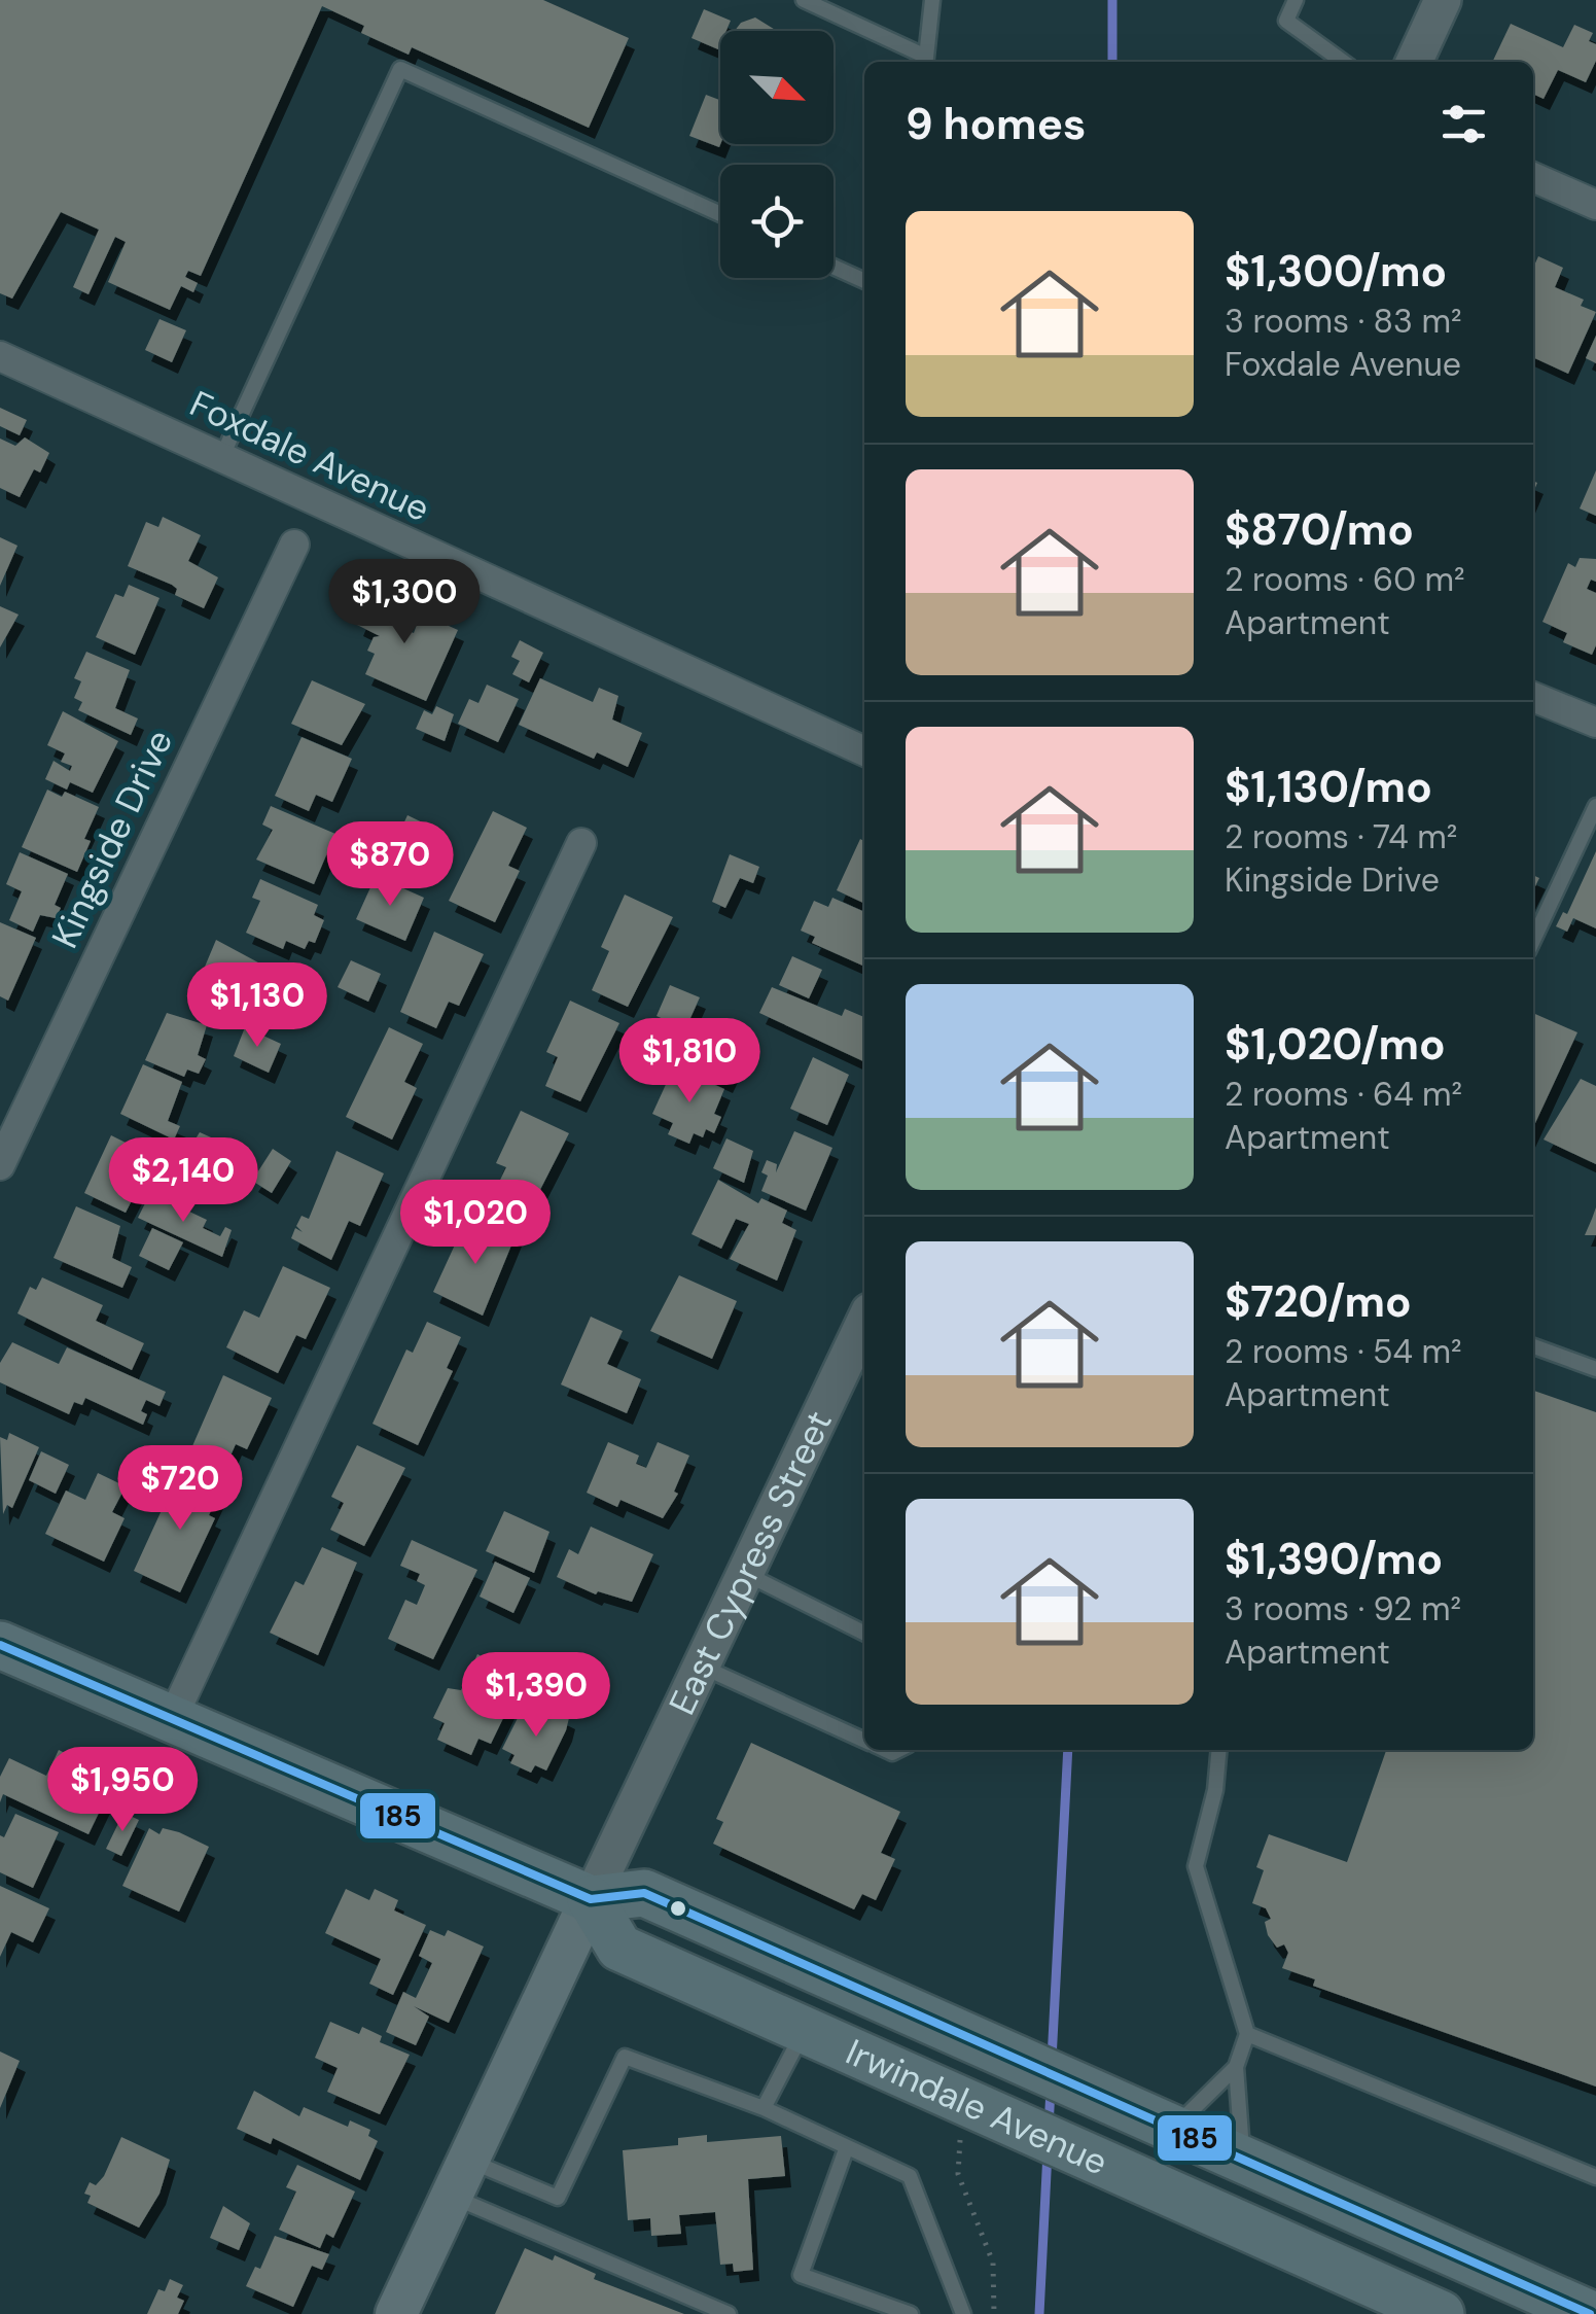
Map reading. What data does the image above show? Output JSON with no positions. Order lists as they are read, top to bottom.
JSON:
{
  "streets": {
    "main road": ["East Cypress Street", "Irwindale Avenue"],
    "street": ["Foxdale Avenue", "Kingside Drive"]
  },
  "crossings": [
    ["East Cypress Street", "Irwindale Avenue"]
  ],
  "lines": ["transit line 185"],
  "north": "bottom right",
  "page": {
    "heading": "9 homes",
    "list": [
      {
        "name": "$1,300/mo",
        "note": "3 rooms · 83 m² · Foxdale Avenue"
      },
      {
        "name": "$870/mo",
        "note": "2 rooms · 60 m² · Apartment"
      },
      {
        "name": "$1,130/mo",
        "note": "2 rooms · 74 m² · Kingside Drive"
      },
      {
        "name": "$1,020/mo",
        "note": "2 rooms · 64 m² · Apartment"
      },
      {
        "name": "$720/mo",
        "note": "2 rooms · 54 m² · Apartment"
      },
      {
        "name": "$1,390/mo",
        "note": "3 rooms · 92 m² · Apartment"
      }
    ],
    "price": [
      "$1,300",
      "$870",
      "$1,130",
      "$1,810",
      "$2,140",
      "$1,020",
      "$720",
      "$1,390",
      "$1,950"
    ]
  }
}
